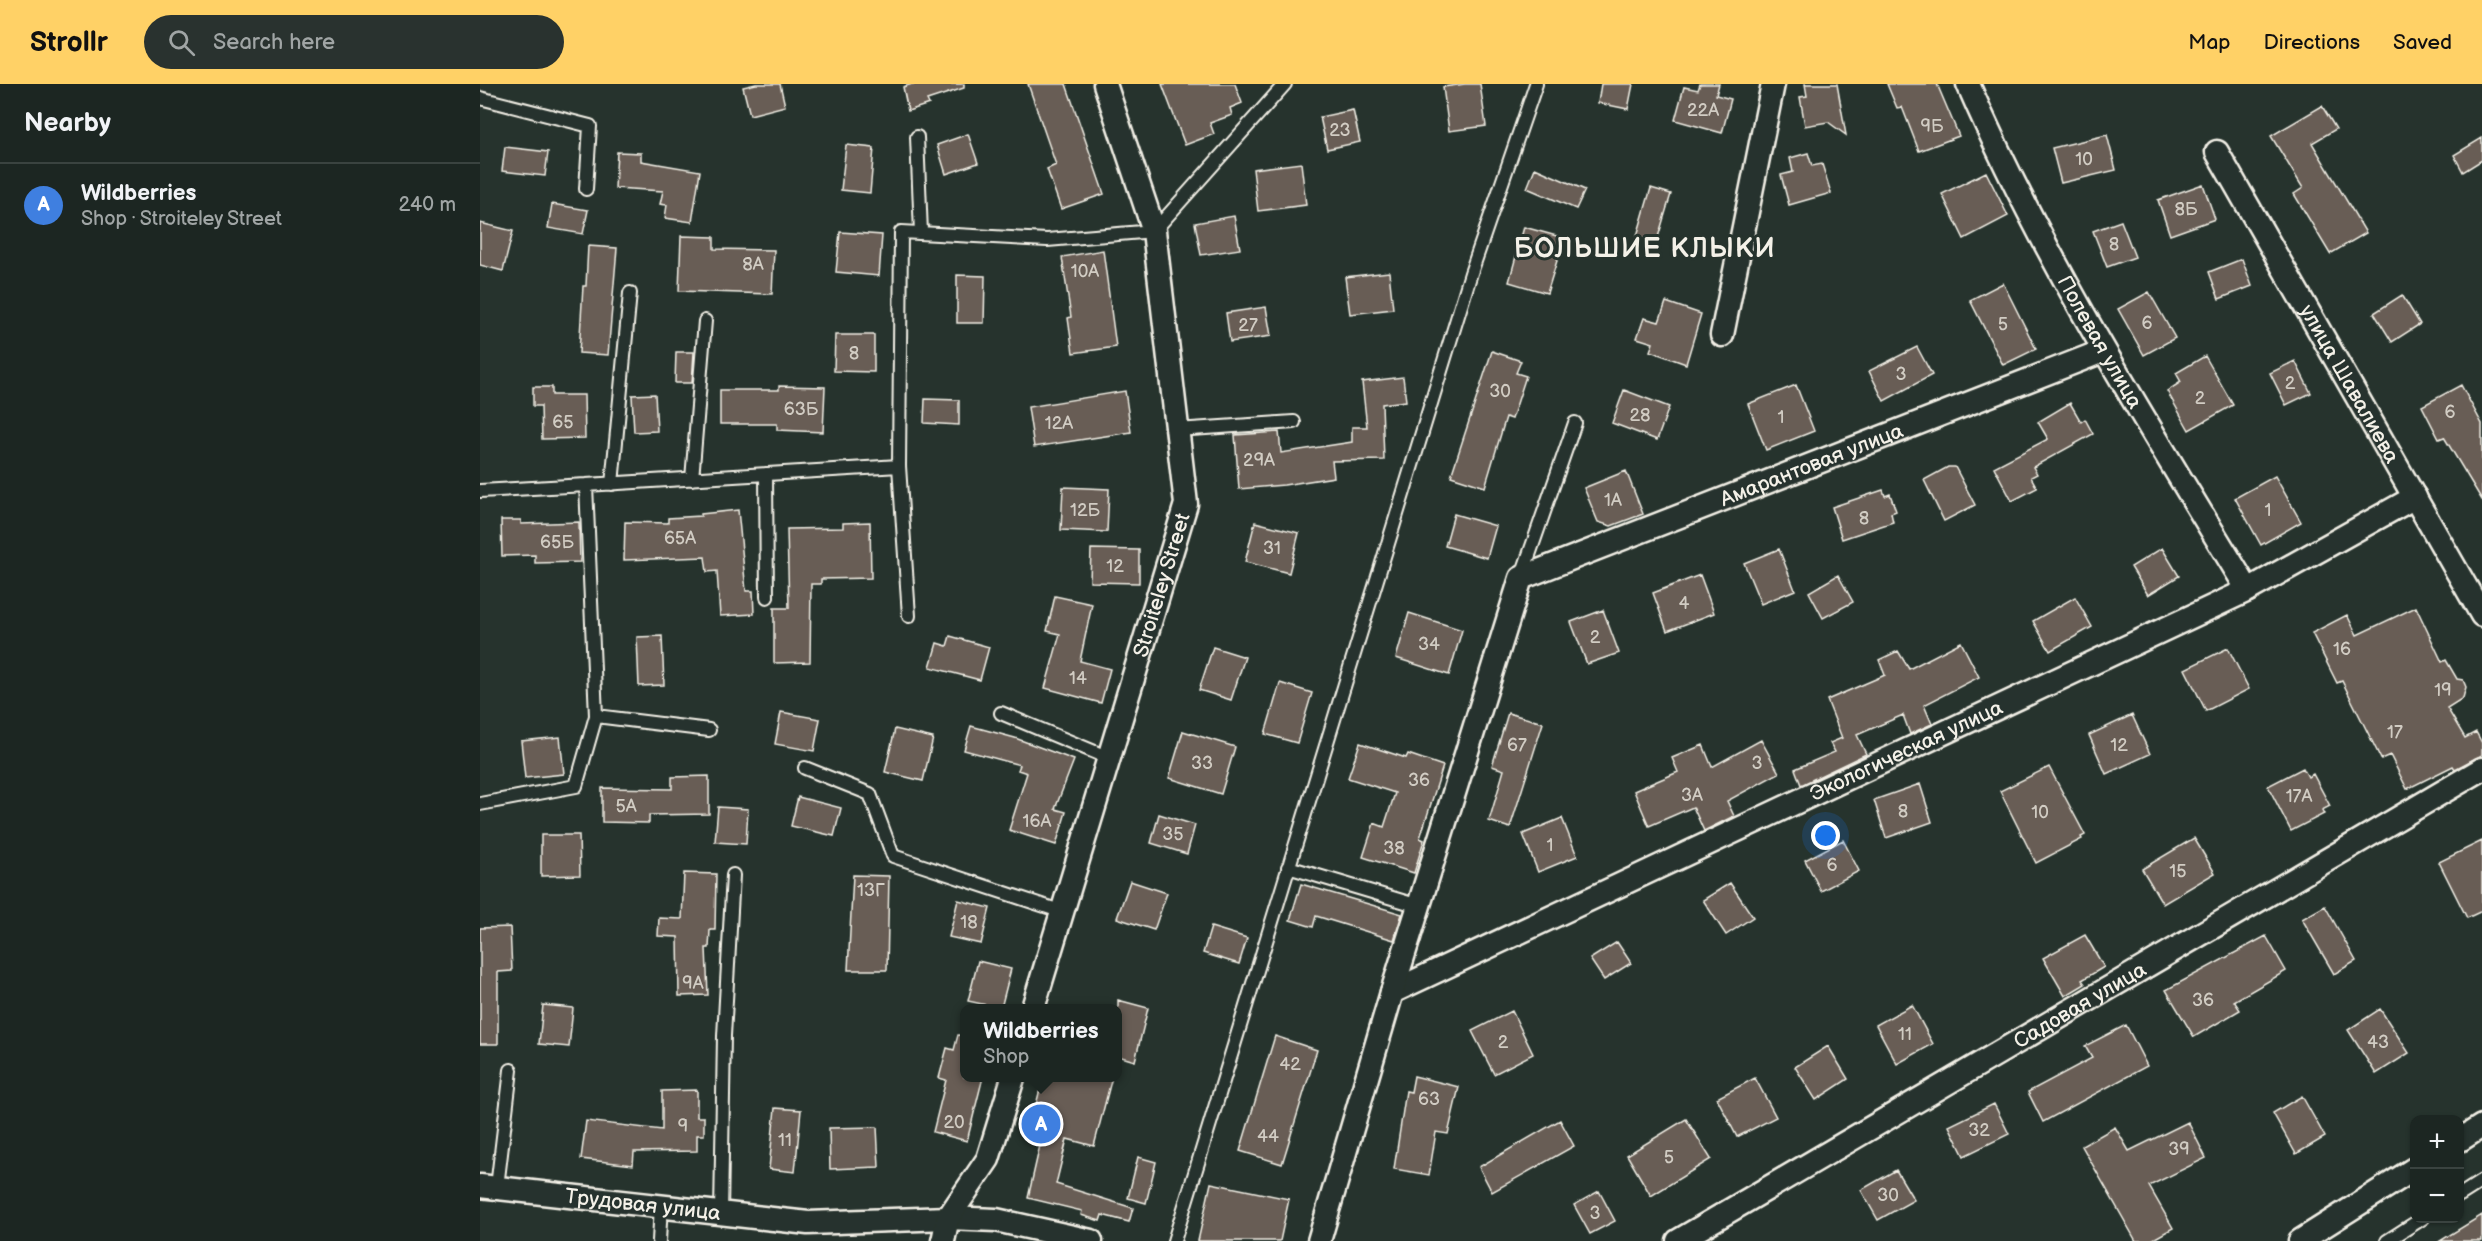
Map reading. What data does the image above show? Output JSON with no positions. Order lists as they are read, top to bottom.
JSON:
{
  "streets": {
    "street": [
      "Полевая улица",
      "улица Шавалиева",
      "Амарантовая улица",
      "Stroiteley Street",
      "Экологическая улица",
      "Садовая улица",
      "Трудовая улица"
    ]
  },
  "crossings": [
    ["Полевая улица", "Амарантовая улица"],
    ["Полевая улица", "Экологическая улица"],
    ["улица Шавалиева", "Экологическая улица"]
  ],
  "districts": ["БОЛЬШИЕ КЛЫКИ"],
  "house_numbers": [
    "22А",
    "9Б",
    "23",
    "10",
    "8Б",
    "8",
    "8А",
    "10А",
    "6",
    "5",
    "27",
    "8",
    "3",
    "2",
    "30",
    "2",
    "63Б",
    "6",
    "28",
    "1",
    "65",
    "12А",
    "29А",
    "1А",
    "12Б",
    "1",
    "8",
    "65А",
    "65Б",
    "31",
    "12",
    "4",
    "2",
    "34",
    "16",
    "14",
    "19",
    "17",
    "67",
    "12",
    "33",
    "3",
    "36",
    "3А",
    "17А",
    "5А",
    "8",
    "10",
    "16А",
    "35",
    "1",
    "38",
    "6",
    "15",
    "13Г",
    "18",
    "9А",
    "36",
    "11",
    "2",
    "43",
    "42",
    "63",
    "20",
    "9",
    "32",
    "44",
    "11",
    "39",
    "5",
    "30",
    "3"
  ],
  "page": {
    "header": "Strollr",
    "search": "Search here",
    "nav": ["Map", "Directions", "Saved"],
    "heading": "Nearby",
    "list": [
      {
        "mark": "A",
        "name": "Wildberries",
        "note": "Shop · Stroiteley Street",
        "value": "240 m"
      }
    ],
    "popup": ["Wildberries", "Shop"],
    "pins": "A",
    "map_buttons": ["+", "−"]
  }
}
